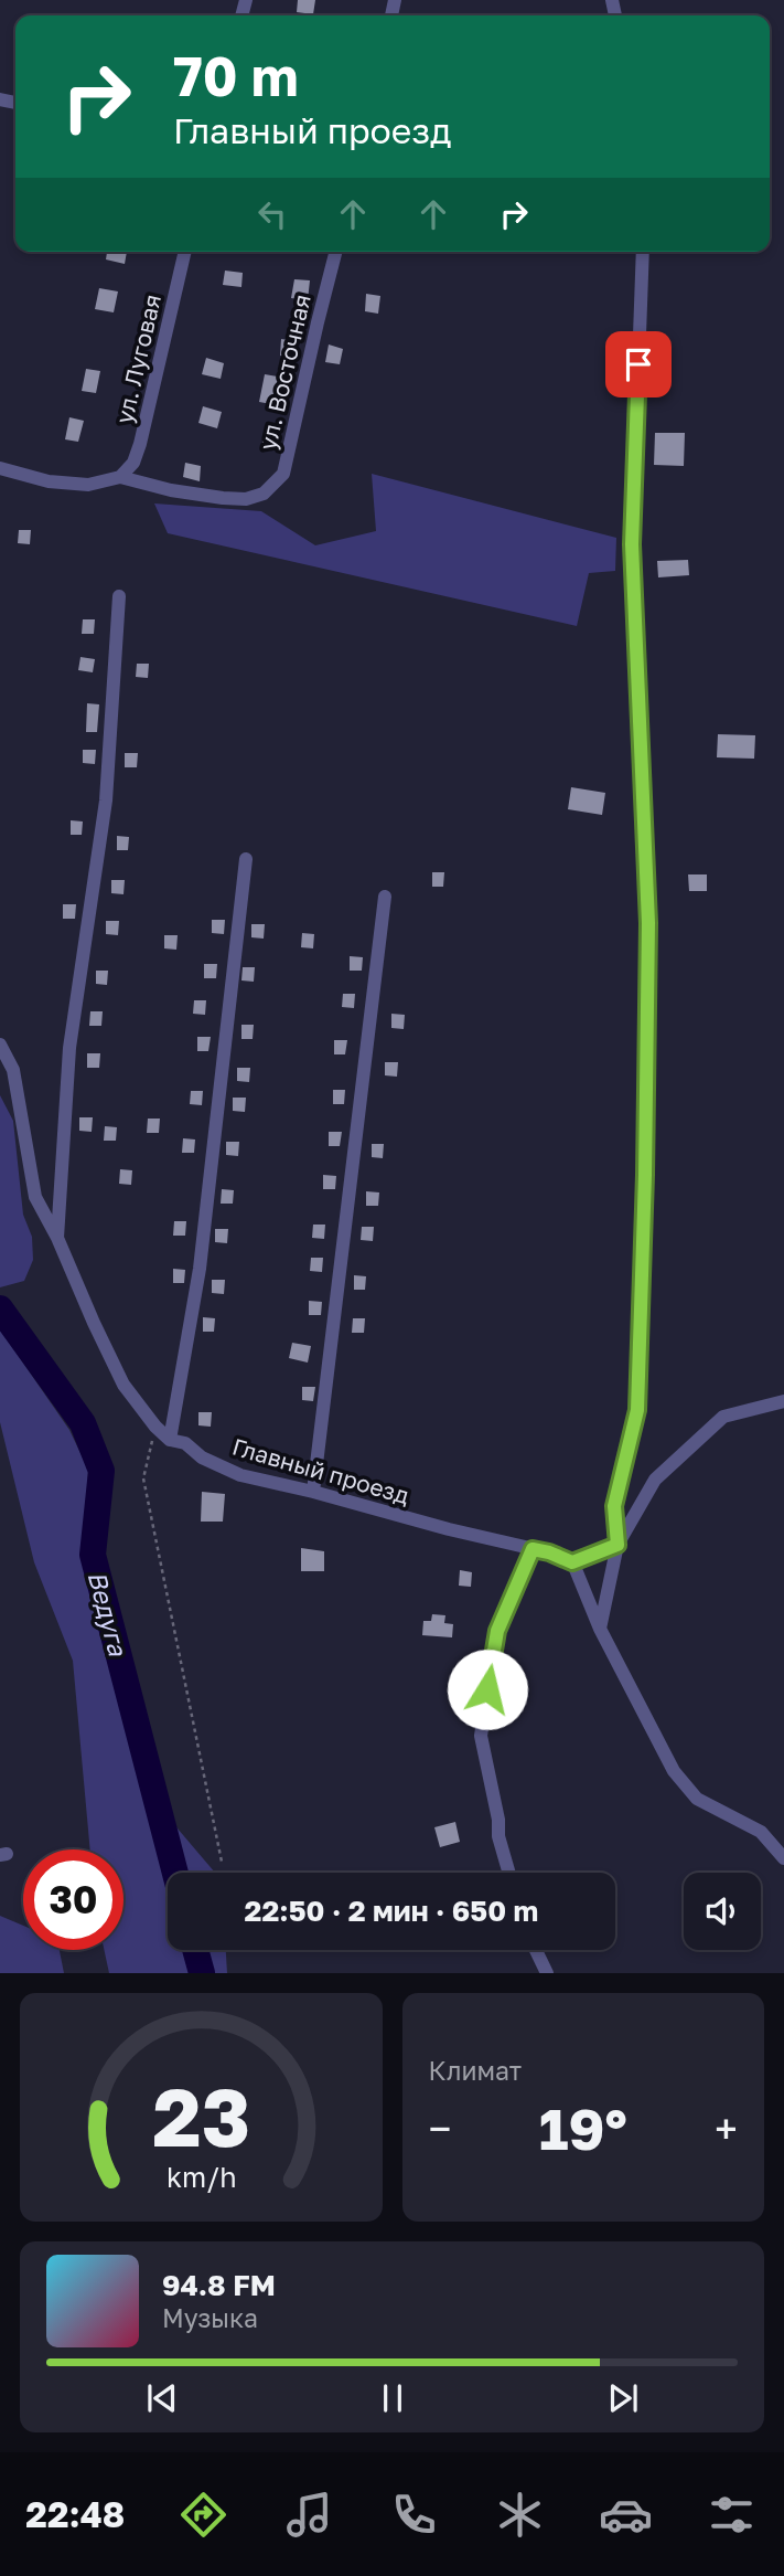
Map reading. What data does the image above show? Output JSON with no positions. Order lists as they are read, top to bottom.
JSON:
{
  "streets": {
    "street": ["ул. Луговая", "ул. Восточная", "Главный проезд"]
  },
  "crossings": [
    ["ул. Луговая", "ул. Восточная"]
  ],
  "water": ["Ведуга"],
  "page": {
    "turn": ["70 m", "Главный проезд"],
    "limit": "30",
    "trip": "22:50 · 2 мин · 650 m",
    "tile": "Климат",
    "heat": ["−", "19°", "+"],
    "song": ["94.8 FM", "Музыка"],
    "tabs": "22:48",
    "gauge": ["23", "km/h"]
  }
}
